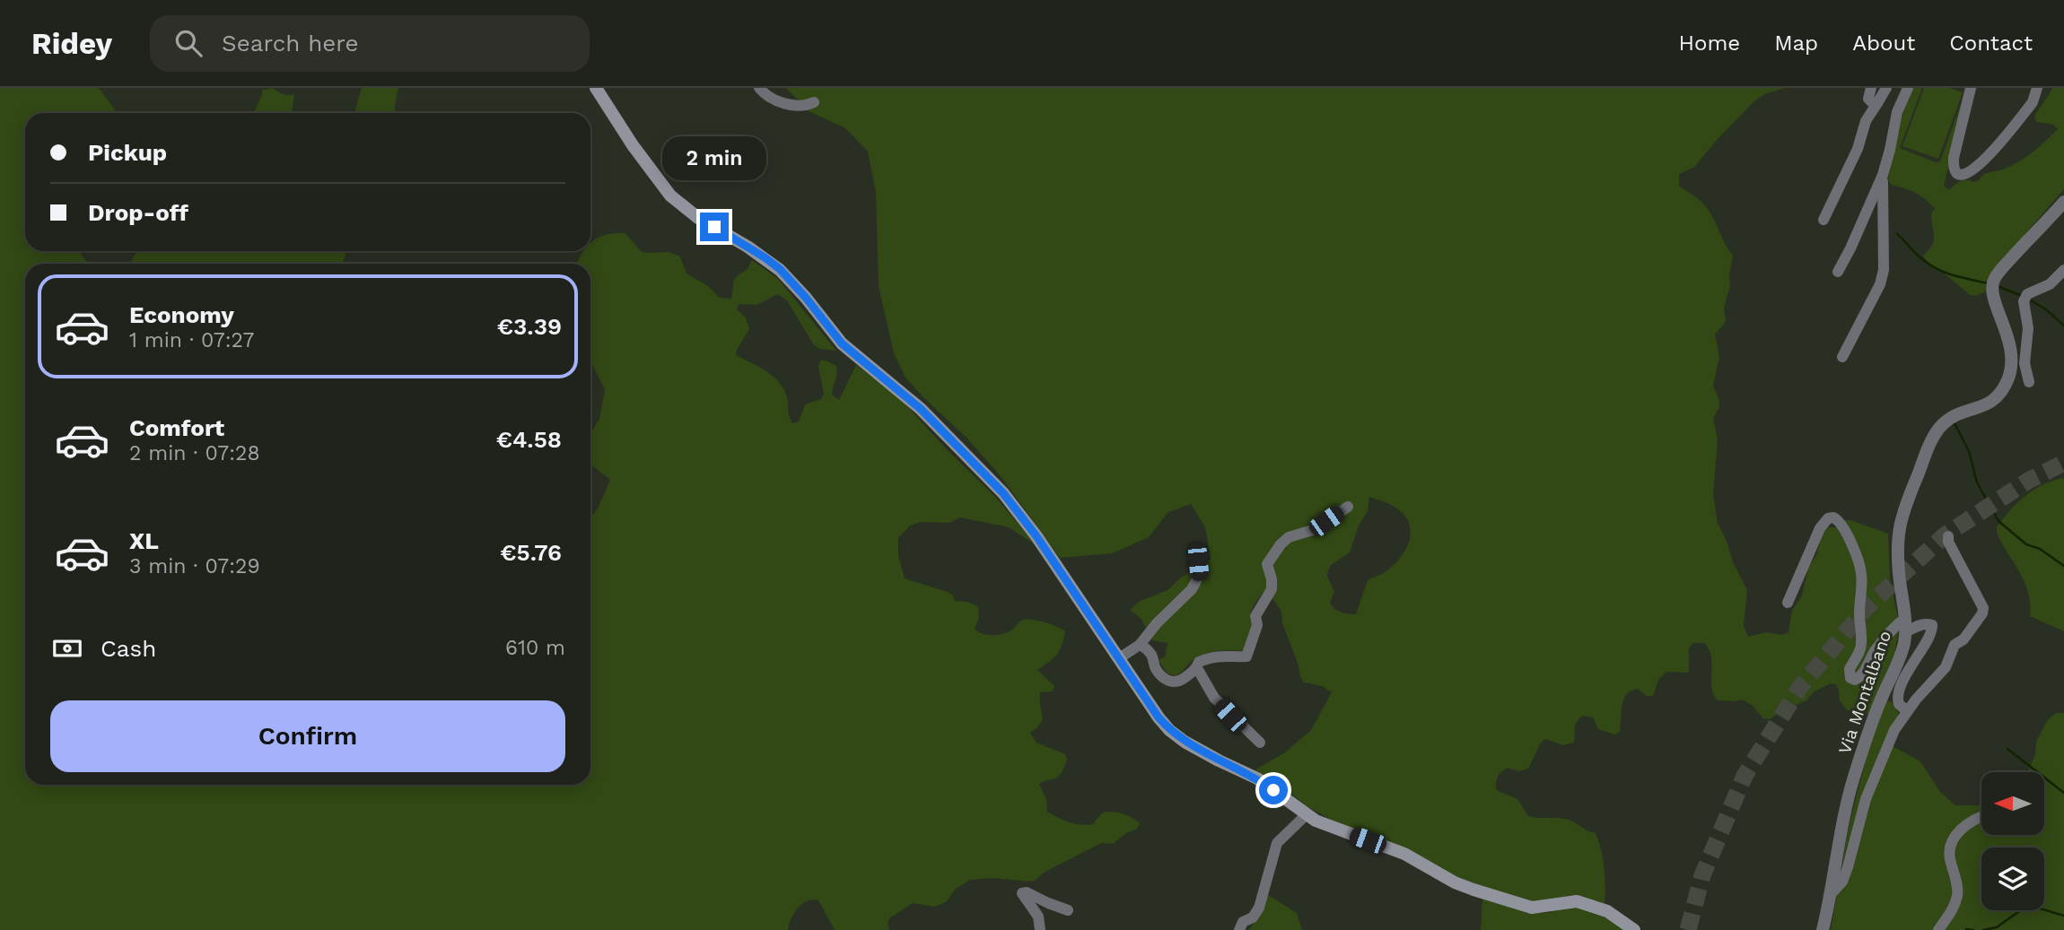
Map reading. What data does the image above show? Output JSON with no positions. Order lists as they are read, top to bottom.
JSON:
{
  "streets": {
    "street": ["Via Montalbano"]
  },
  "north": "left",
  "page": {
    "header": "Ridey",
    "search": "Search here",
    "nav": [
      "Home",
      "Map",
      "About",
      "Contact"
    ],
    "banner": ["Pickup", "Drop-off"],
    "bubble": "2 min",
    "list": [
      {
        "name": "Economy",
        "note": "1 min · 07:27",
        "value": "€3.39"
      },
      {
        "name": "Comfort",
        "note": "2 min · 07:28",
        "value": "€4.58"
      },
      {
        "name": "XL",
        "note": "3 min · 07:29",
        "value": "€5.76"
      }
    ],
    "pay": ["Cash", "610 m"],
    "buttons": "Confirm"
  }
}
